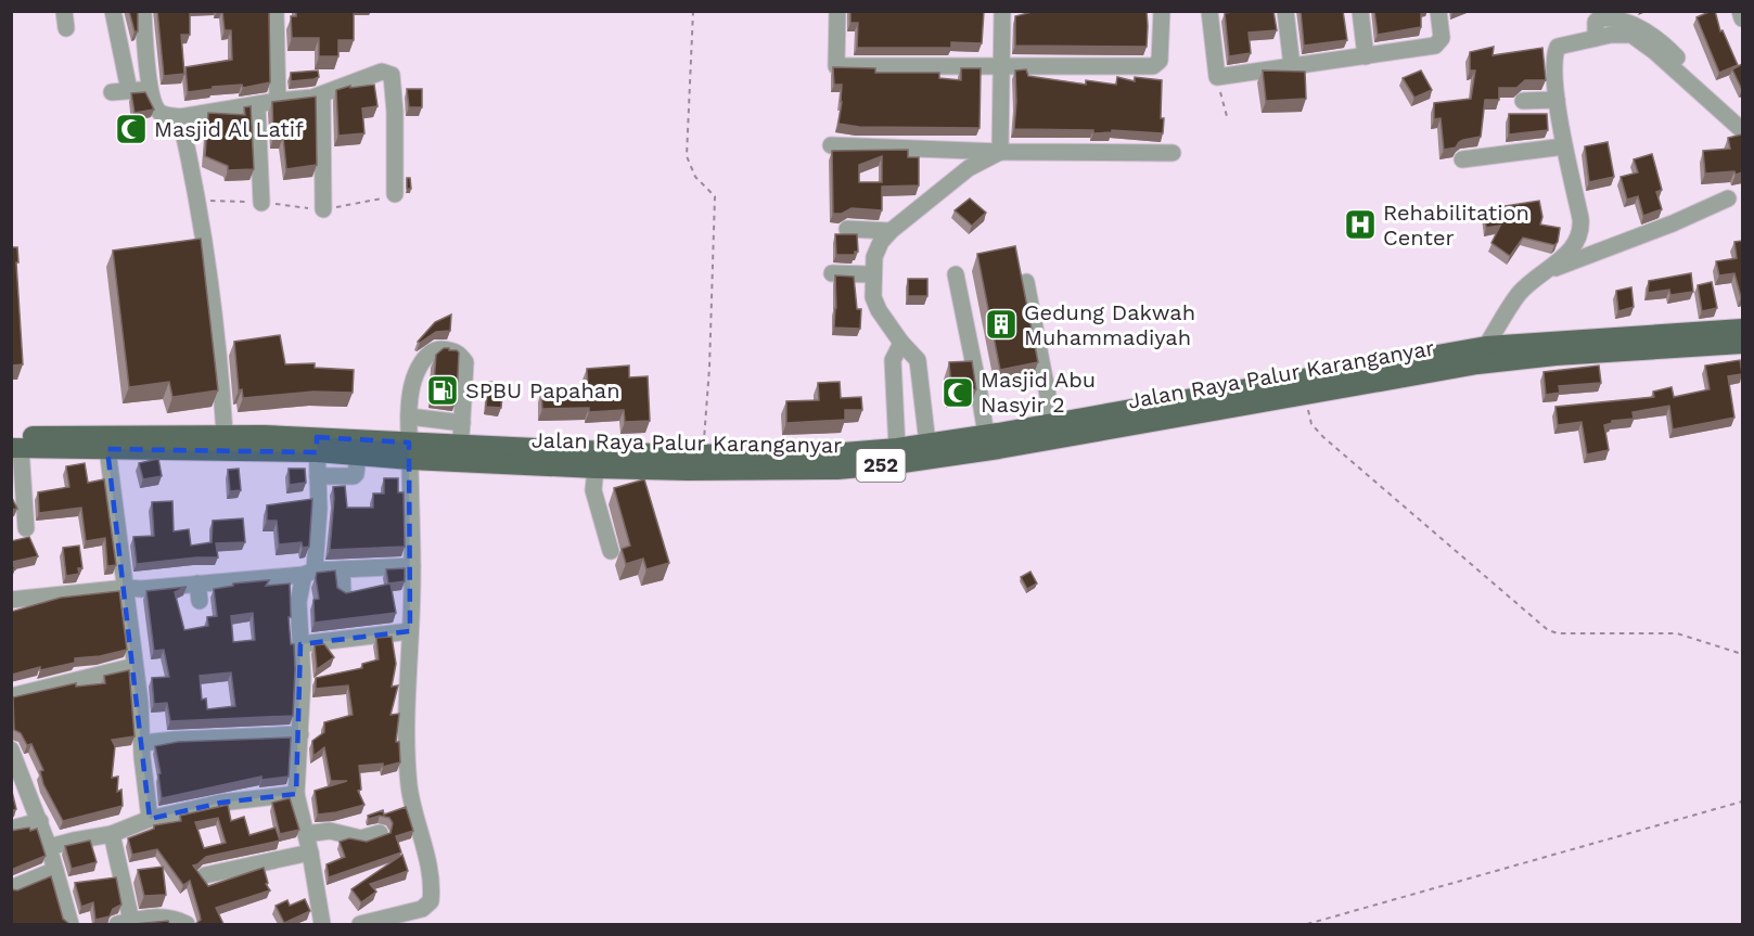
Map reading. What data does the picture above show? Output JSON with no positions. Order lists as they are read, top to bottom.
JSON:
{
  "streets": {
    "main road": ["Jalan Raya Palur Karanganyar", "252"]
  },
  "places": {
    "mosque": ["Masjid Al Latif", "Masjid Abu Nasyir 2"],
    "hospital": ["Rehabilitation Center"],
    "building": ["Gedung Dakwah Muhammadiyah"],
    "fuel station": ["SPBU Papahan"]
  }
}
